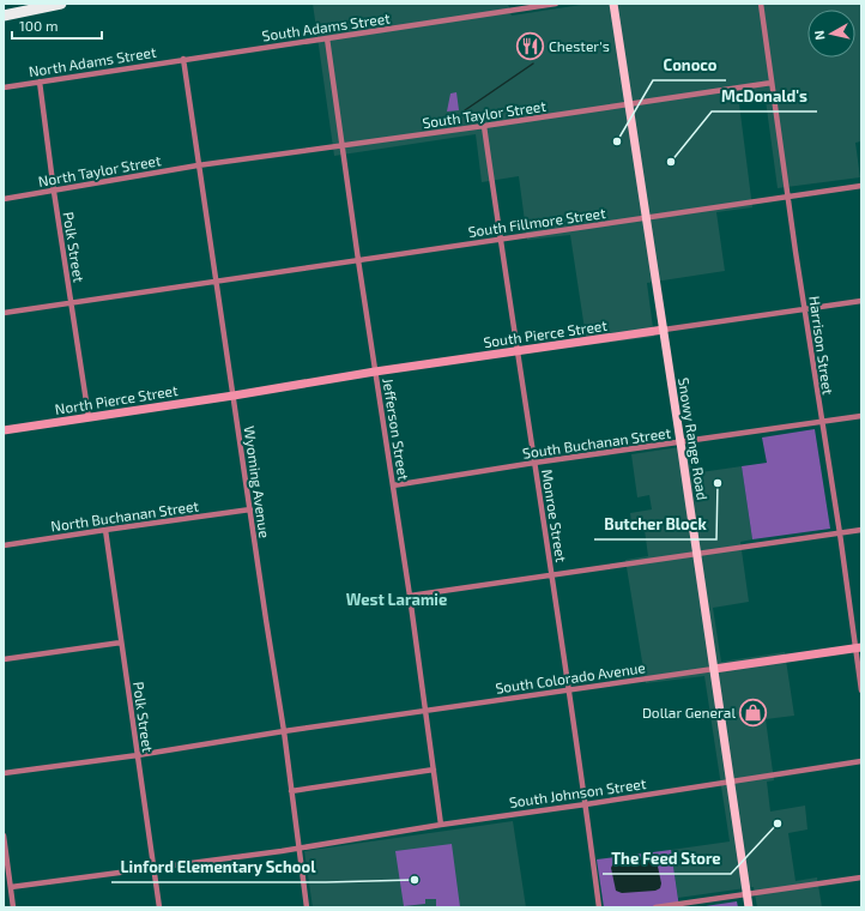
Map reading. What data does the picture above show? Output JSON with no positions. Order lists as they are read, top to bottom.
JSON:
{
  "streets": {
    "main road": [
      "South Pierce Street",
      "North Pierce Street",
      "Snowy Range Road",
      "South Colorado Avenue"
    ],
    "street": [
      "South Adams Street",
      "North Adams Street",
      "South Taylor Street",
      "North Taylor Street",
      "South Fillmore Street",
      "Polk Street",
      "Harrison Street",
      "Jefferson Street",
      "South Buchanan Street",
      "Wyoming Avenue",
      "North Buchanan Street",
      "Monroe Street",
      "South Johnson Street"
    ]
  },
  "crossings": [
    ["South Adams Street", "North Adams Street"],
    ["South Adams Street", "Jefferson Street"],
    ["South Adams Street", "Wyoming Avenue"],
    ["North Adams Street", "Polk Street"],
    ["North Adams Street", "Wyoming Avenue"],
    ["South Taylor Street", "North Taylor Street"],
    ["South Taylor Street", "Harrison Street"],
    ["South Taylor Street", "Jefferson Street"],
    ["South Taylor Street", "Snowy Range Road"],
    ["South Taylor Street", "Wyoming Avenue"],
    ["South Taylor Street", "Monroe Street"],
    ["North Taylor Street", "Polk Street"],
    ["North Taylor Street", "Wyoming Avenue"],
    ["South Fillmore Street", "Polk Street"],
    ["South Fillmore Street", "Harrison Street"],
    ["South Fillmore Street", "Jefferson Street"],
    ["South Fillmore Street", "Snowy Range Road"],
    ["South Fillmore Street", "Wyoming Avenue"],
    ["South Fillmore Street", "Monroe Street"],
    ["Polk Street", "North Pierce Street"],
    ["Polk Street", "North Buchanan Street"],
    ["Polk Street", "South Colorado Avenue"],
    ["Polk Street", "South Johnson Street"],
    ["South Pierce Street", "Harrison Street"],
    ["South Pierce Street", "North Pierce Street"],
    ["South Pierce Street", "Jefferson Street"],
    ["South Pierce Street", "Snowy Range Road"],
    ["South Pierce Street", "Wyoming Avenue"],
    ["South Pierce Street", "Monroe Street"],
    ["Harrison Street", "South Buchanan Street"],
    ["Harrison Street", "South Colorado Avenue"],
    ["North Pierce Street", "Wyoming Avenue"],
    ["Jefferson Street", "South Buchanan Street"],
    ["Jefferson Street", "South Colorado Avenue"],
    ["Jefferson Street", "South Johnson Street"],
    ["Snowy Range Road", "South Buchanan Street"],
    ["Snowy Range Road", "South Colorado Avenue"],
    ["Snowy Range Road", "South Johnson Street"],
    ["South Buchanan Street", "Monroe Street"],
    ["Wyoming Avenue", "North Buchanan Street"],
    ["Wyoming Avenue", "South Colorado Avenue"],
    ["Wyoming Avenue", "South Johnson Street"],
    ["Monroe Street", "South Colorado Avenue"],
    ["Monroe Street", "South Johnson Street"]
  ],
  "districts": ["West Laramie"],
  "places": {
    "restaurant": ["Chester's"],
    "other": [
      "Conoco",
      "McDonald's",
      "Butcher Block",
      "The Feed Store",
      "Linford Elementary School"
    ],
    "shop": ["Dollar General"]
  },
  "scale_bar": "100 m",
  "north": "left"
}
